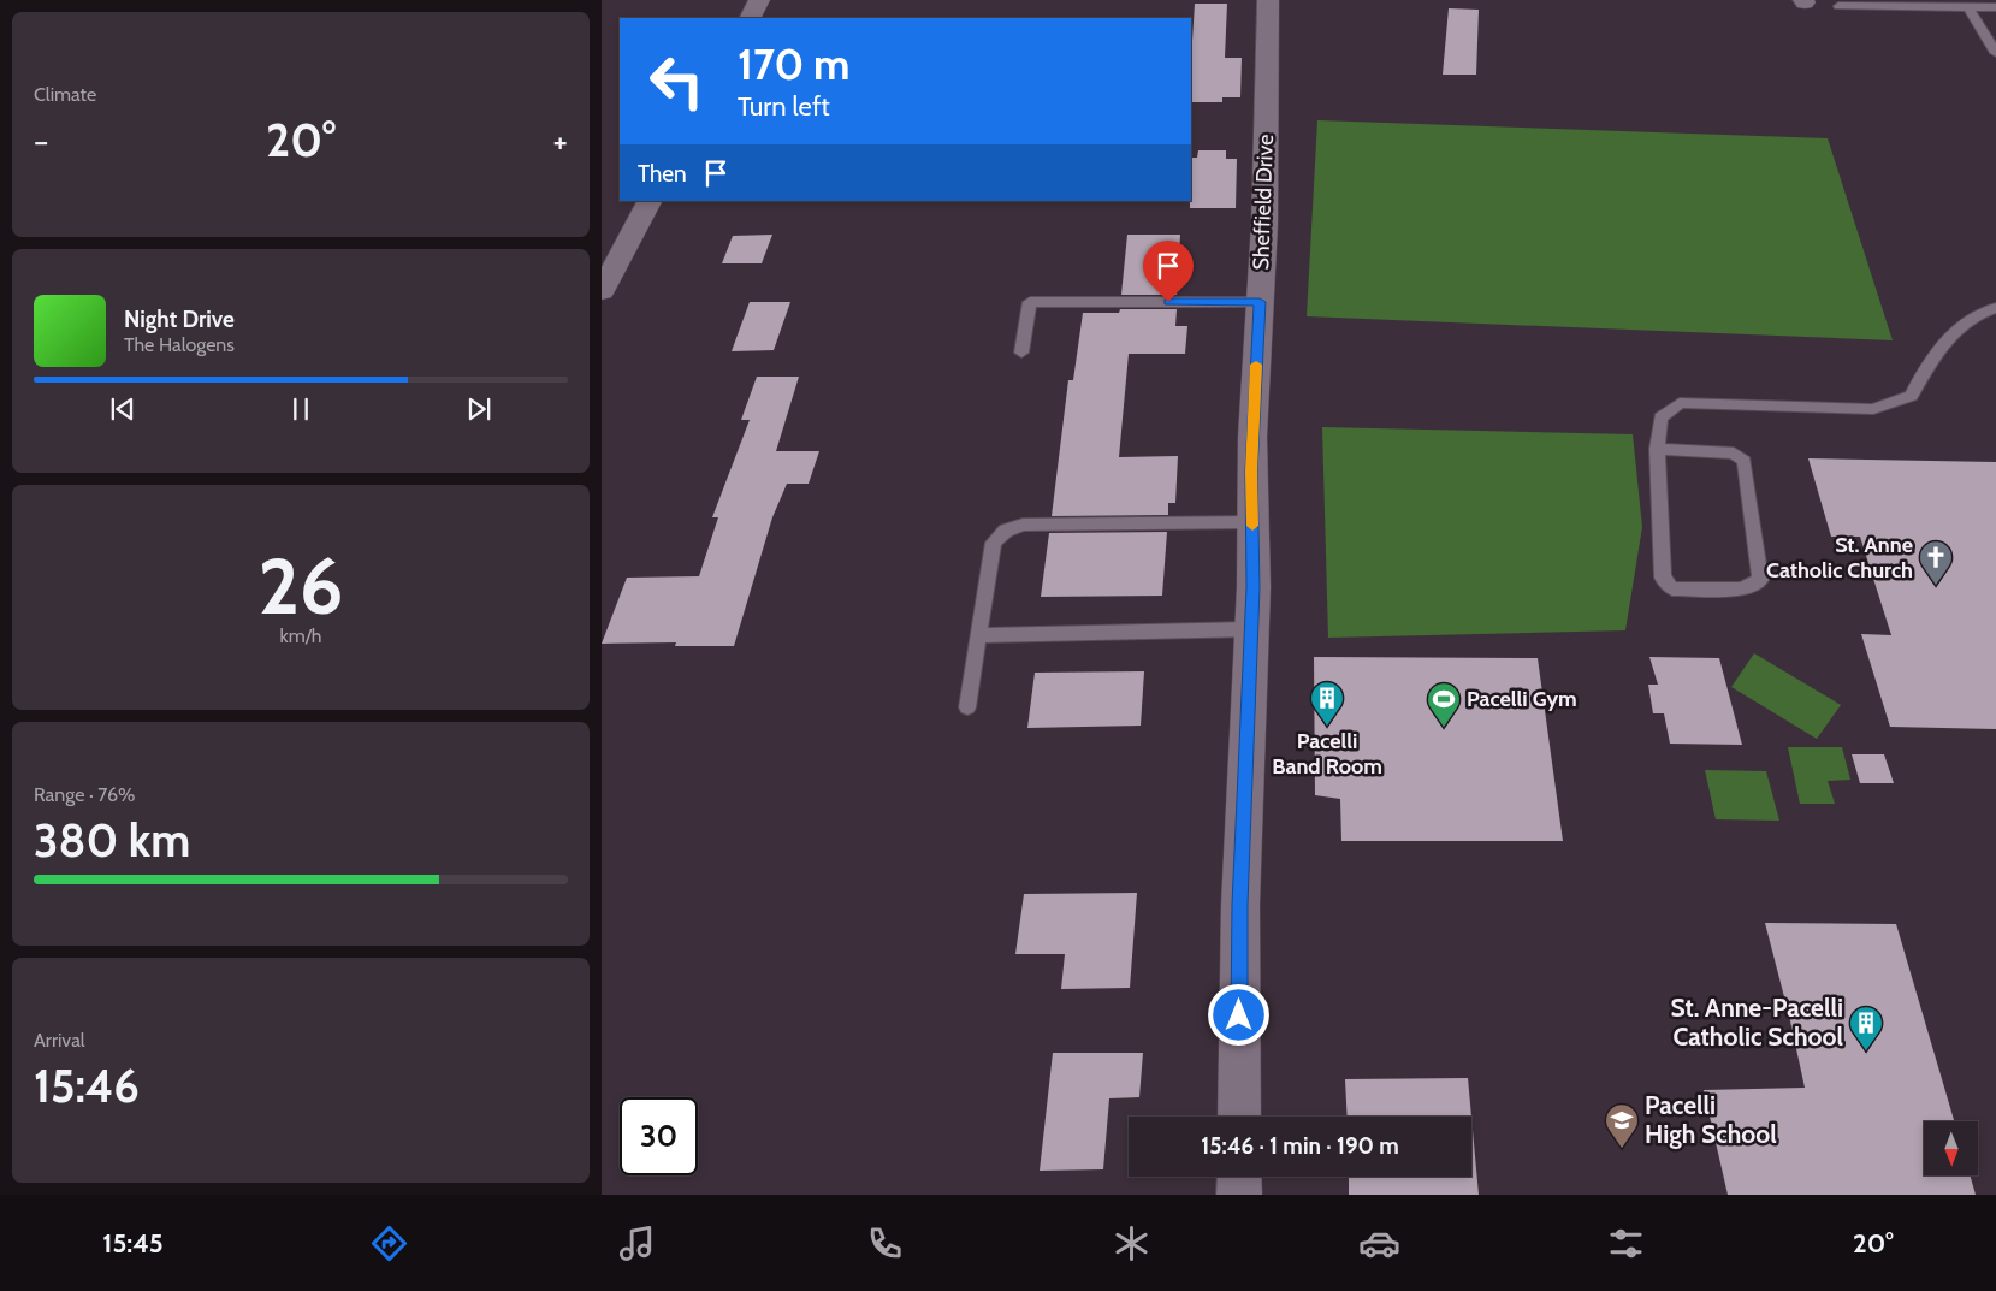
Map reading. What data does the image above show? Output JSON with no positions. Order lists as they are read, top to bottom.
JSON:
{
  "streets": {
    "street": ["Sheffield Drive"]
  },
  "places": {
    "church": ["St. Anne Catholic Church"],
    "building": ["Pacelli Band Room", "St. Anne-Pacelli Catholic School"],
    "sports": ["Pacelli Gym"],
    "school or university": ["Pacelli High School"]
  },
  "north": "bottom",
  "page": {
    "tile": [
      "Climate",
      ["26", "km/h"],
      ["Range · 76%", "380 km"],
      ["Arrival", "15:46"]
    ],
    "turn": ["170 m", "Turn left"],
    "heat": ["−", "20°", "+"],
    "then": "Then",
    "song": ["Night Drive", "The Halogens"],
    "limit": "30",
    "trip": "15:46 · 1 min · 190 m",
    "tabs": ["15:45", "20°"]
  }
}
